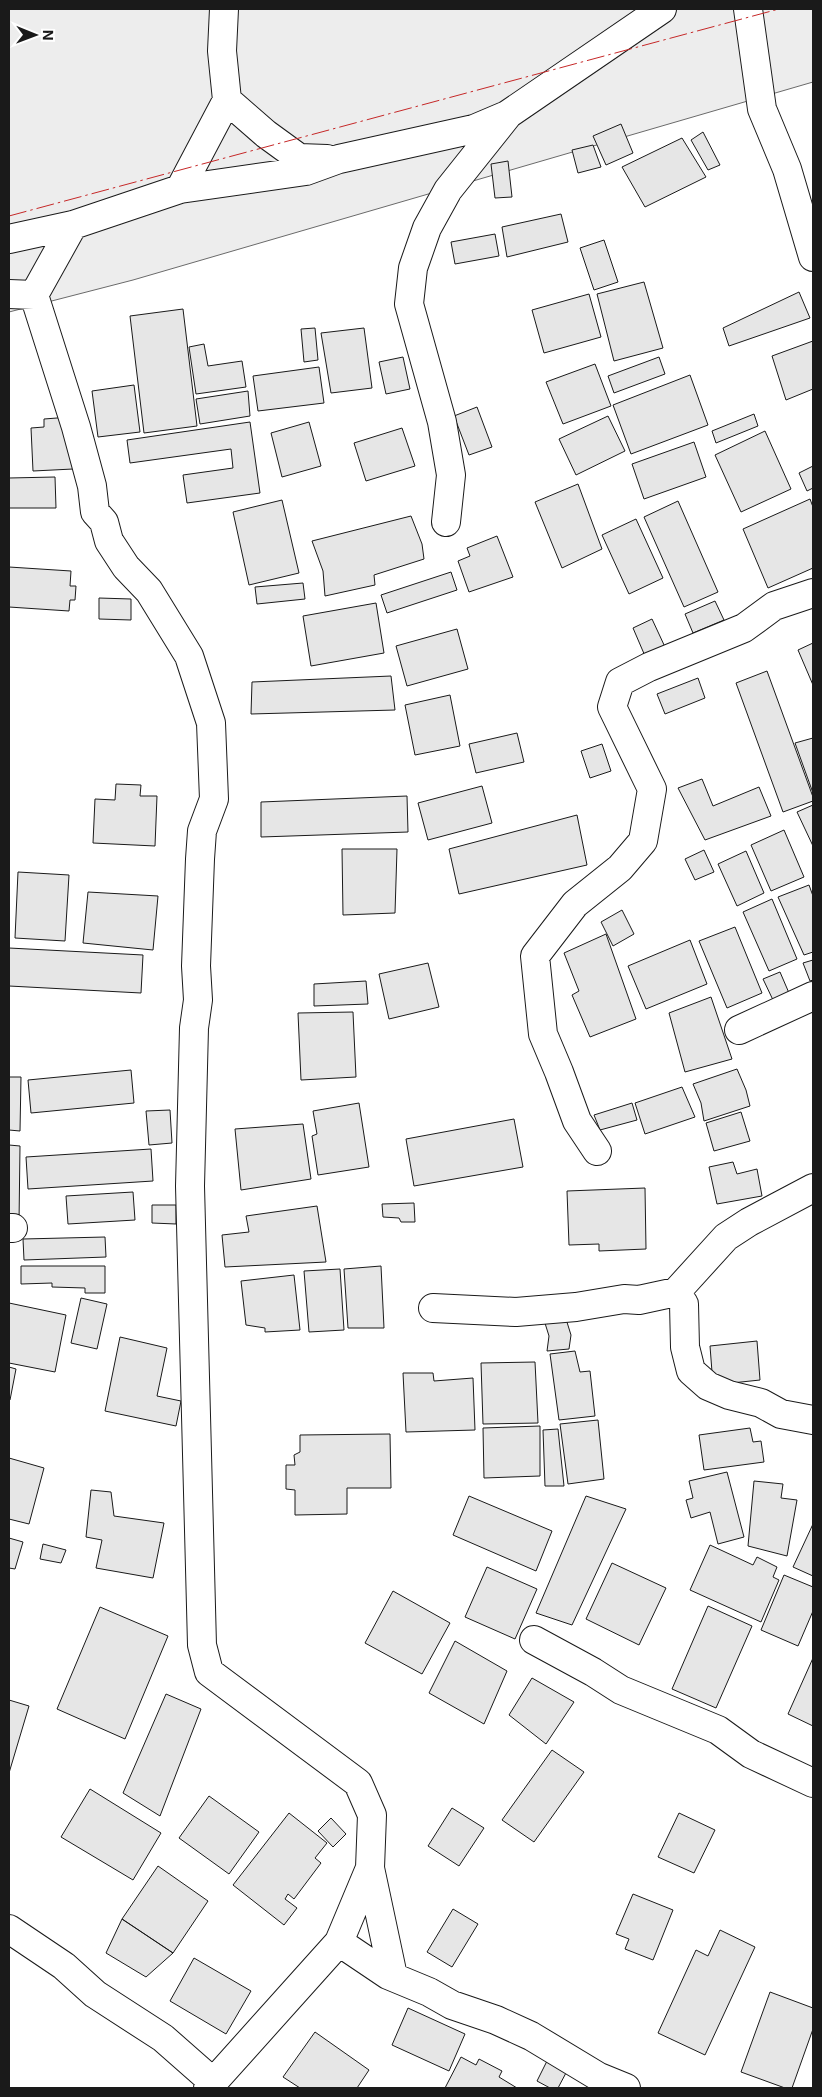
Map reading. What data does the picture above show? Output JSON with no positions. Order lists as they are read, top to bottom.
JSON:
{
  "north": "right"
}
